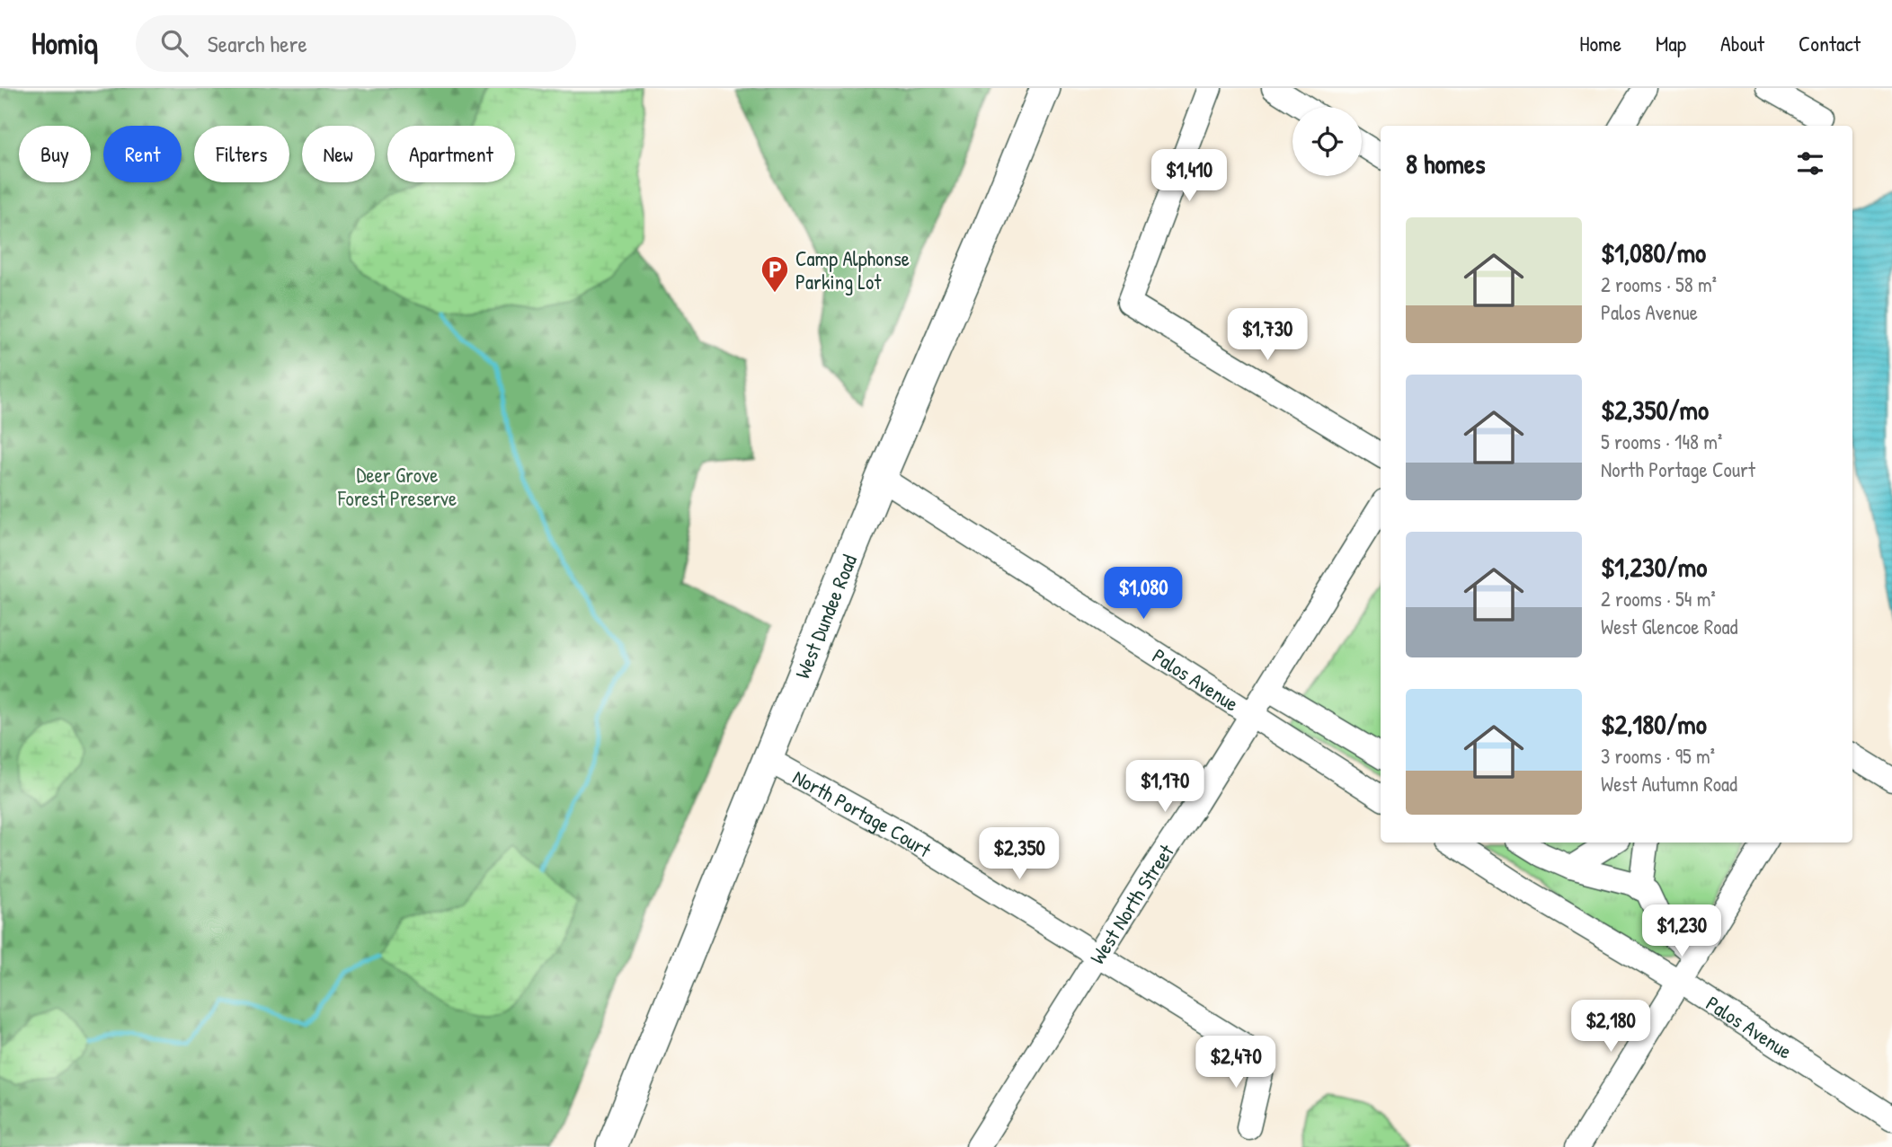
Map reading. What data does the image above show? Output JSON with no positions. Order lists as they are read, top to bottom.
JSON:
{
  "streets": {
    "main road": ["West Dundee Road"],
    "street": ["Palos Avenue", "North Portage Court", "West North Street"]
  },
  "crossings": [
    ["West Dundee Road", "Palos Avenue"],
    ["West Dundee Road", "North Portage Court"],
    ["Palos Avenue", "West North Street"],
    ["North Portage Court", "West North Street"]
  ],
  "parks": ["Deer Grove Forest Preserve"],
  "places": {
    "parking": ["Camp Alphonse Parking Lot"]
  },
  "page": {
    "header": "Homiq",
    "search": "Search here",
    "nav": [
      "Home",
      "Map",
      "About",
      "Contact"
    ],
    "chip": [
      "Buy",
      "Rent",
      "Filters",
      "New",
      "Apartment"
    ],
    "heading": "8 homes",
    "price": [
      "$1,410",
      "$1,730",
      "$1,080",
      "$1,170",
      "$2,350",
      "$1,230",
      "$2,180",
      "$2,470"
    ],
    "list": [
      {
        "name": "$1,080/mo",
        "note": "2 rooms · 58 m² · Palos Avenue"
      },
      {
        "name": "$2,350/mo",
        "note": "5 rooms · 148 m² · North Portage Court"
      },
      {
        "name": "$1,230/mo",
        "note": "2 rooms · 54 m² · West Glencoe Road"
      },
      {
        "name": "$2,180/mo",
        "note": "3 rooms · 95 m² · West Autumn Road"
      }
    ]
  }
}
